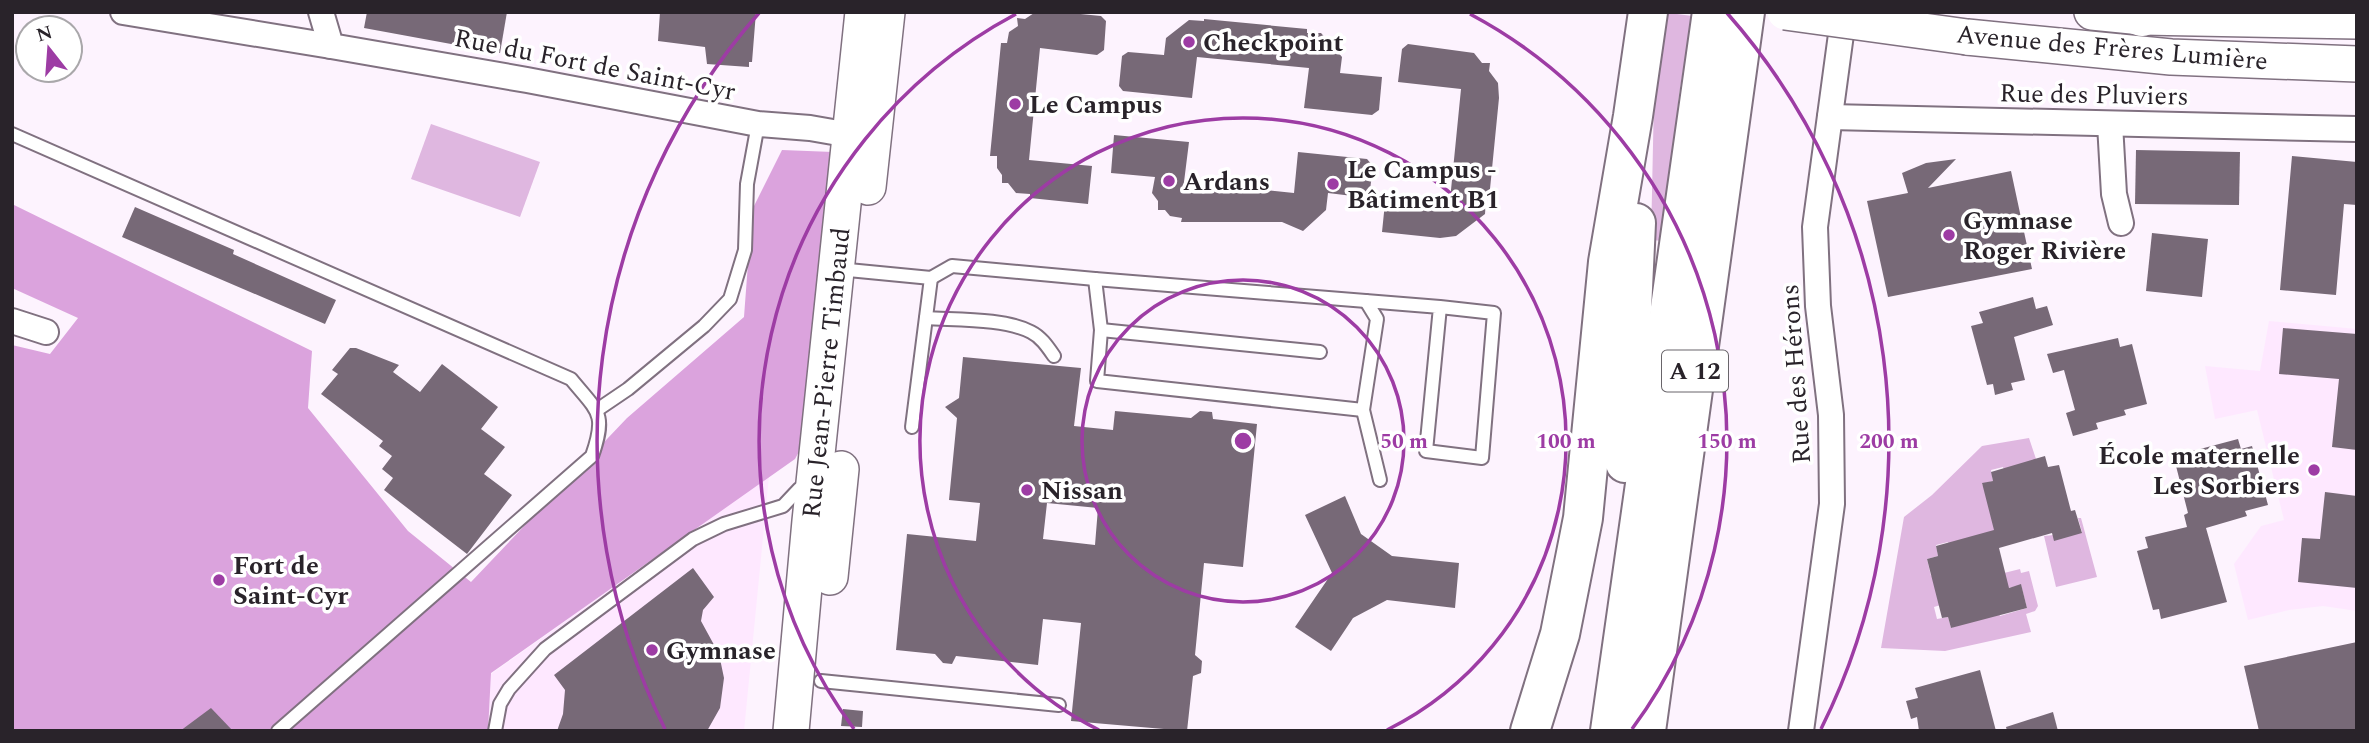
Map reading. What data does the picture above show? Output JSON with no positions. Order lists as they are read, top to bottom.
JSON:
{
  "streets": {
    "highway": ["A 12"],
    "main road": ["Avenue des Frères Lumière", "Rue Jean-Pierre Timbaud"],
    "street": ["Rue du Fort de Saint-Cyr", "Rue des Pluviers", "Rue des Hérons"]
  },
  "crossings": [
    ["Rue du Fort de Saint-Cyr", "Rue Jean-Pierre Timbaud"],
    ["Rue des Pluviers", "Rue des Hérons"]
  ],
  "places": [
    "Checkpoint",
    "Le Campus",
    "Ardans",
    "Le Campus - Bâtiment B1",
    "Gymnase Roger Rivière",
    "École maternelle Les Sorbiers",
    "Nissan",
    "Fort de Saint-Cyr",
    "Gymnase"
  ],
  "north": "top",
  "rings": [
    "50 m",
    "100 m",
    "150 m",
    "200 m"
  ]
}
